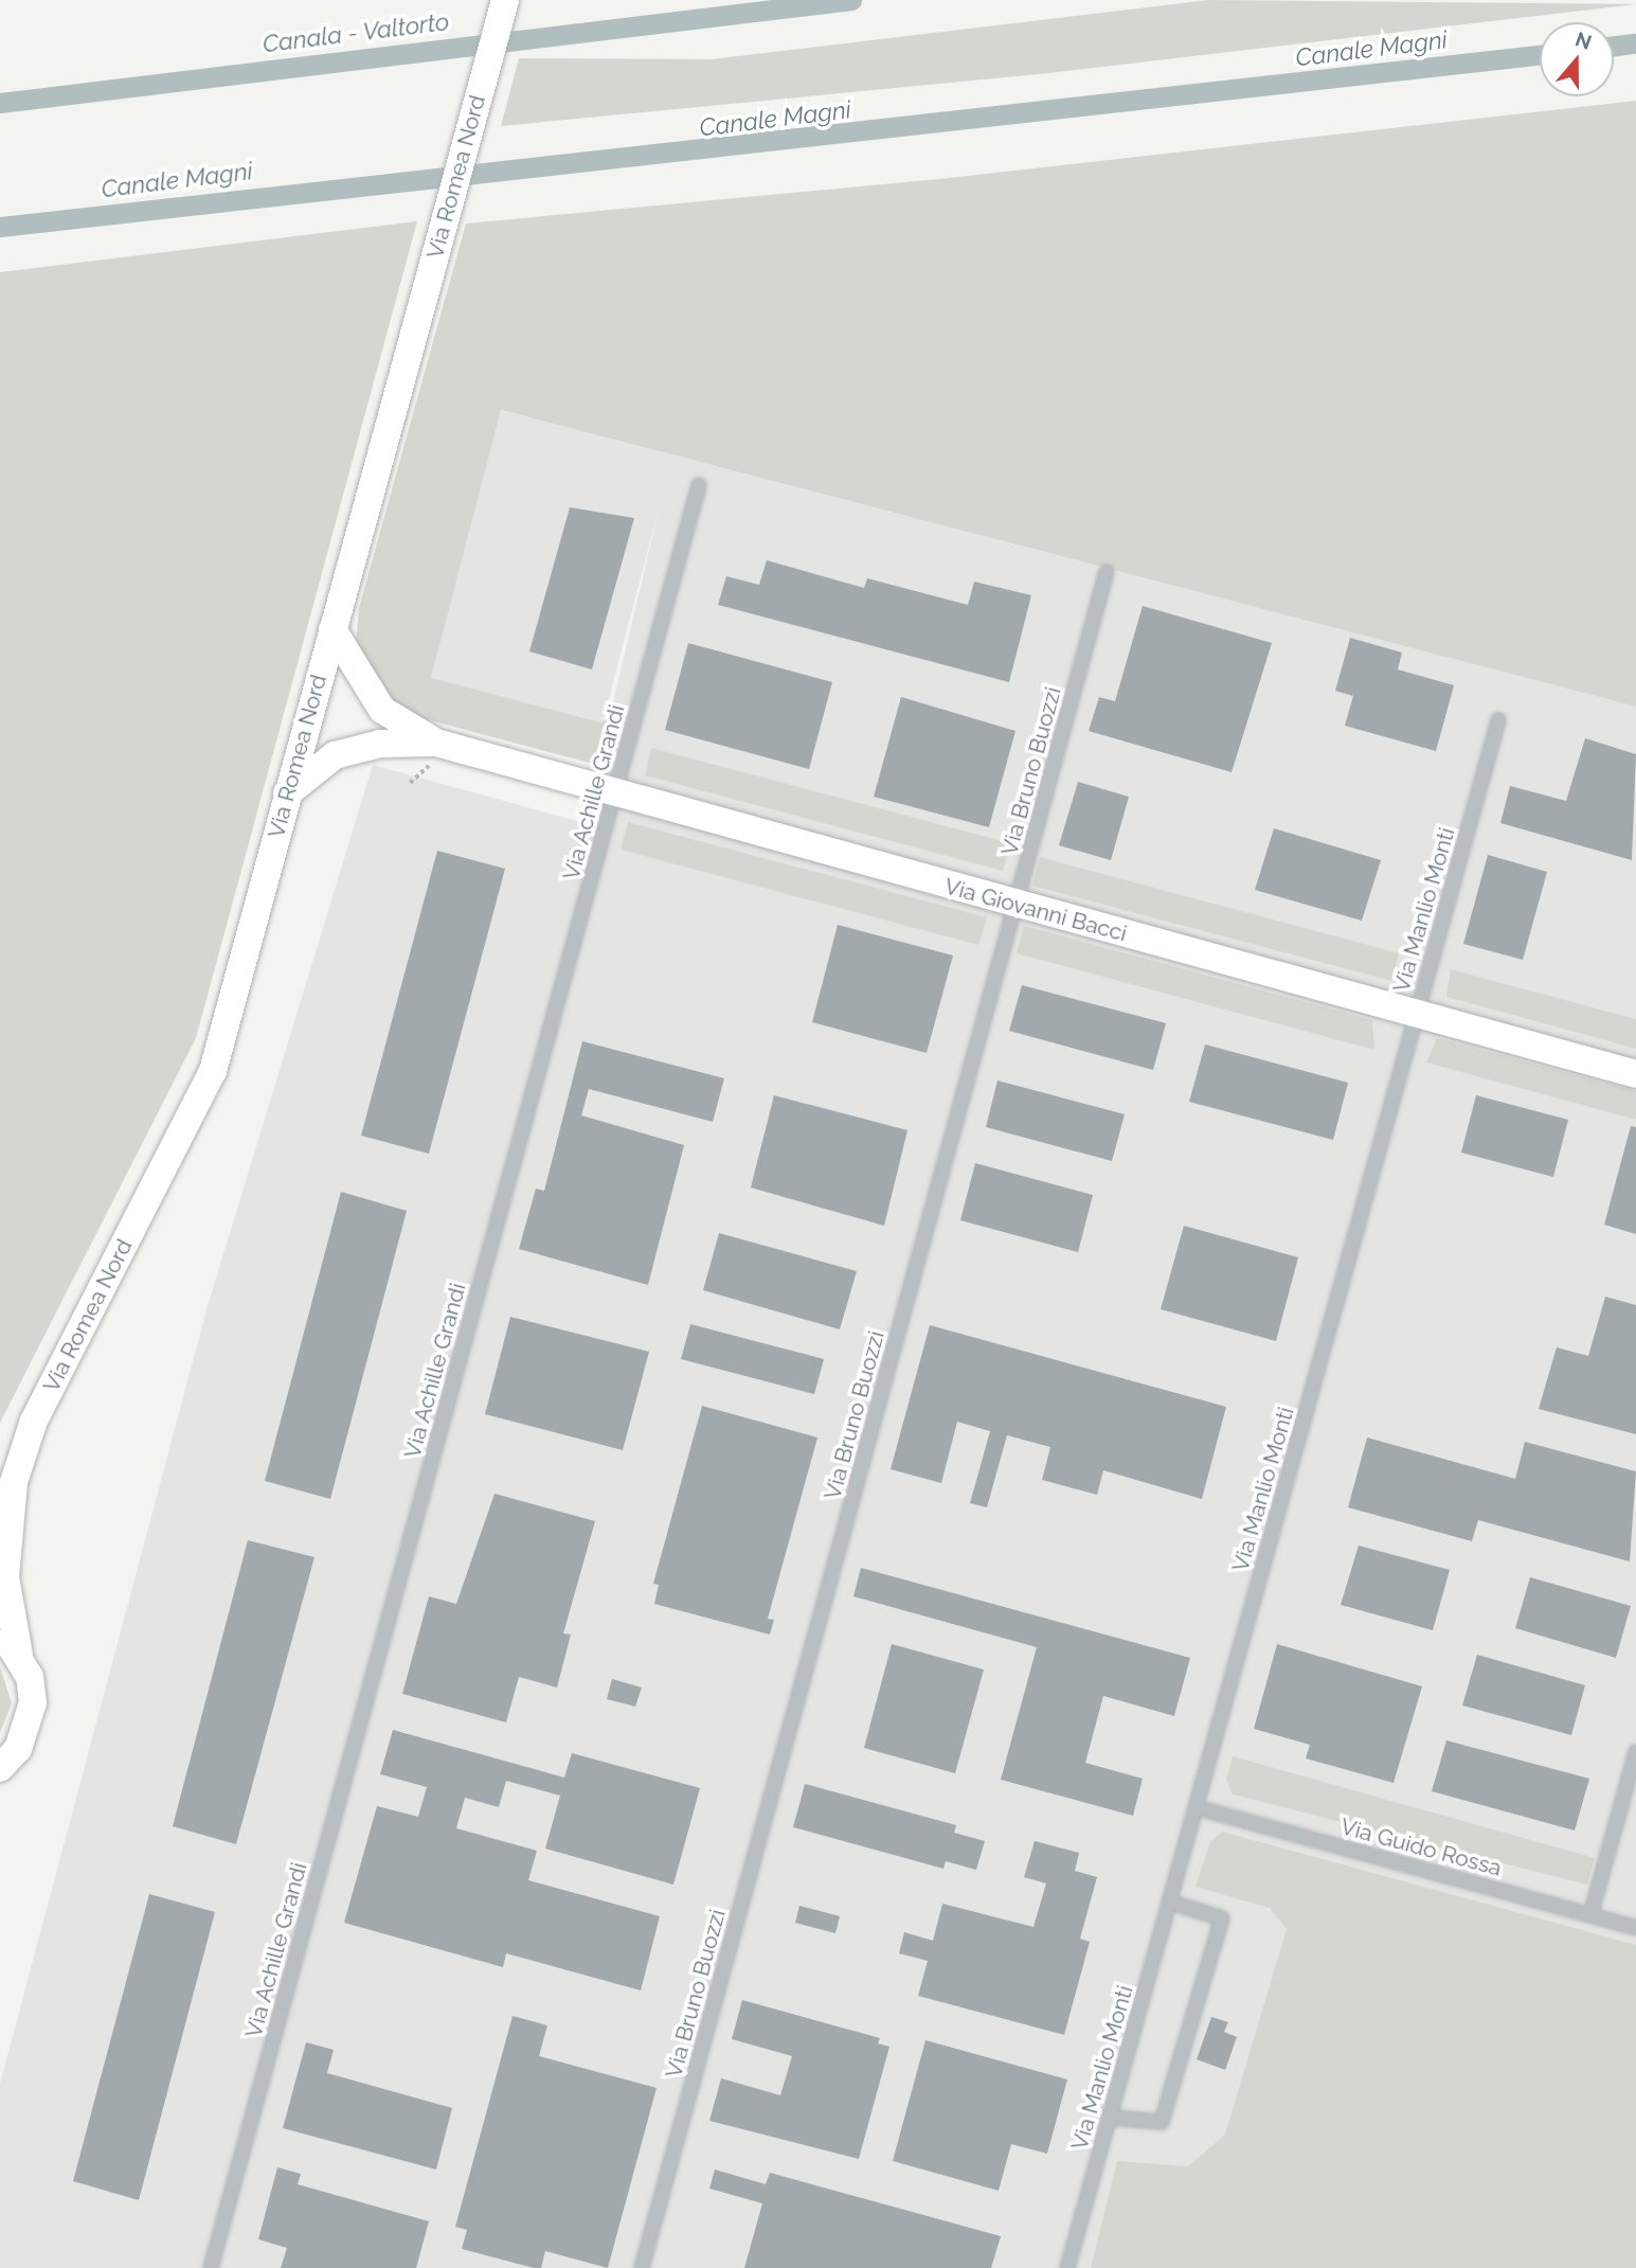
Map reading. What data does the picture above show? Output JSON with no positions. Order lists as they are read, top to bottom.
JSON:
{
  "streets": {
    "main road": ["Via Romea Nord", "Via Giovanni Bacci"],
    "street": [
      "Via Bruno Buozzi",
      "Via Achille Grandi",
      "Via Manlio Monti",
      "Via Guido Rossa"
    ]
  },
  "crossings": [
    ["Via Romea Nord", "Via Giovanni Bacci"],
    ["Via Bruno Buozzi", "Via Giovanni Bacci"],
    ["Via Achille Grandi", "Via Giovanni Bacci"],
    ["Via Giovanni Bacci", "Via Manlio Monti"],
    ["Via Manlio Monti", "Via Guido Rossa"]
  ],
  "water": ["Canala - Valtorto", "Canale Magni"],
  "north": "top"
}
